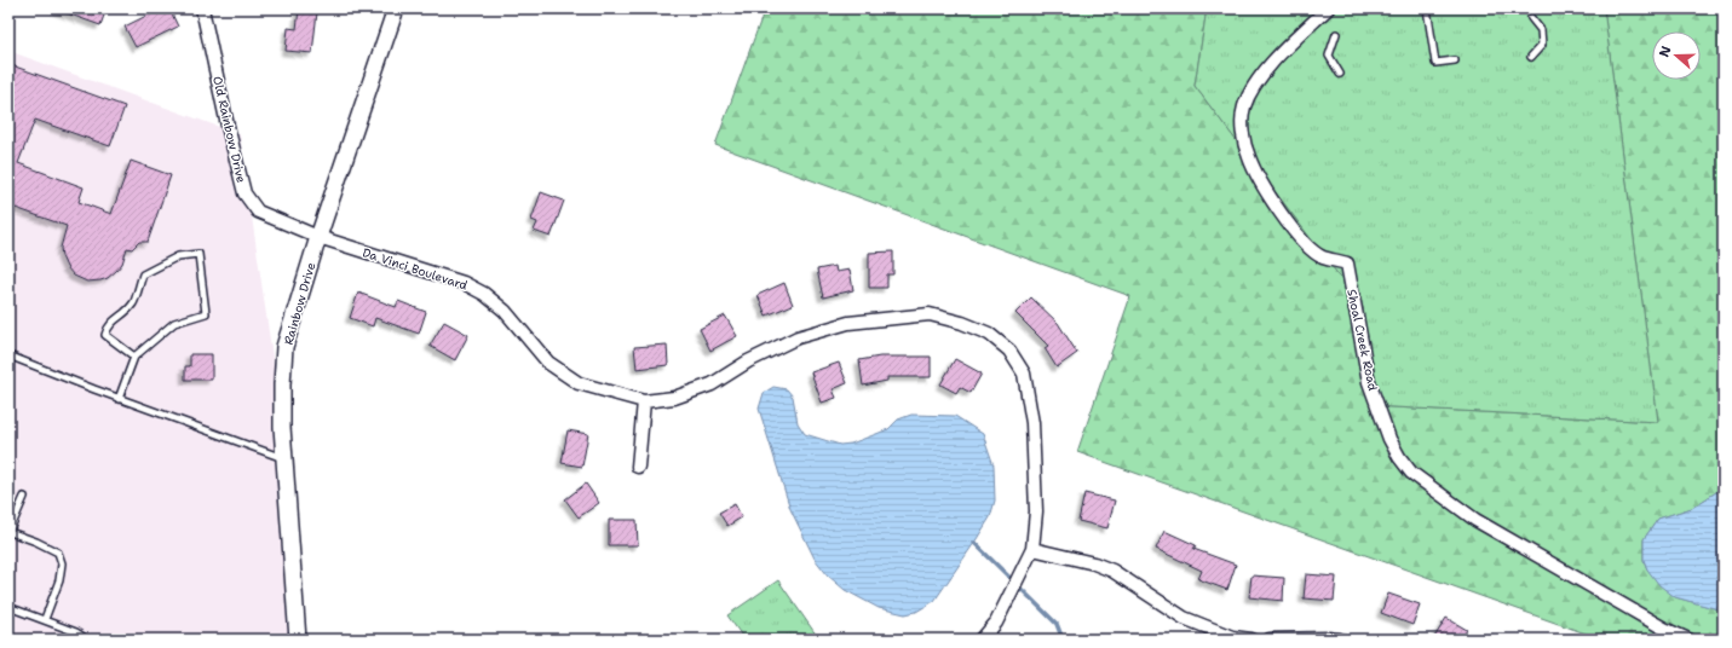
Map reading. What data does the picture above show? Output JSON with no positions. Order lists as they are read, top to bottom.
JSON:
{
  "streets": {
    "street": [
      "Old Rainbow Drive",
      "Da Vinci Boulevard",
      "Rainbow Drive",
      "Shoal Creek Road"
    ]
  },
  "crossings": [
    ["Old Rainbow Drive", "Da Vinci Boulevard"],
    ["Old Rainbow Drive", "Rainbow Drive"],
    ["Da Vinci Boulevard", "Rainbow Drive"]
  ],
  "north": "left"
}
